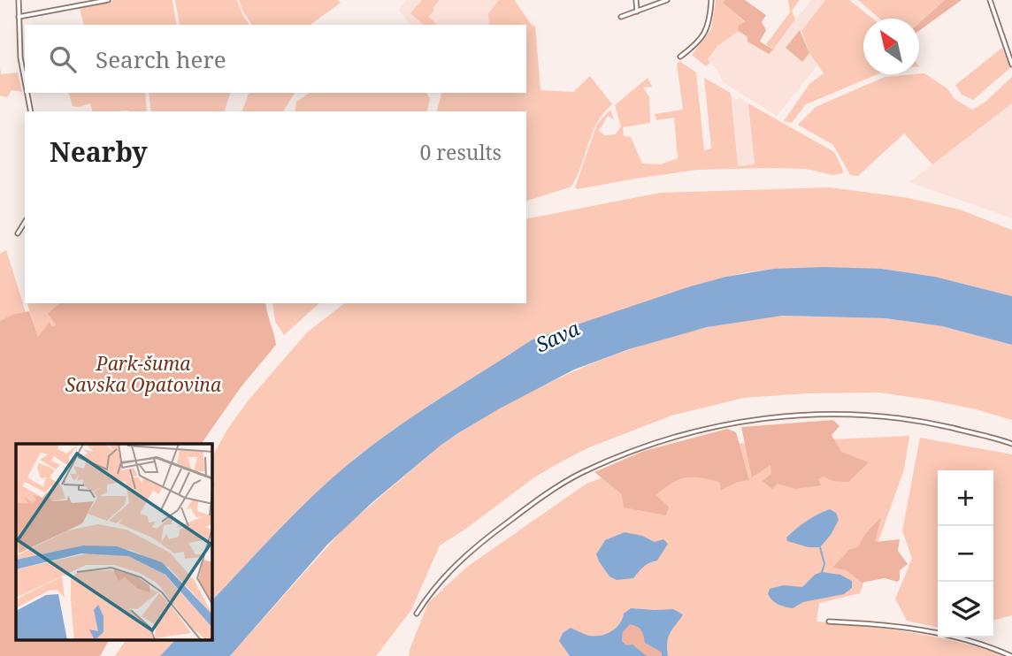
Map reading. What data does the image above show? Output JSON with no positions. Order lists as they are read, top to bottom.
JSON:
{
  "water": ["Sava"],
  "parks": ["Park-šuma Savska Opatovina"],
  "north": "top left",
  "page": {
    "search": "Search here",
    "heading": ["Nearby", "0 results"],
    "map_buttons": ["+", "−"]
  }
}
